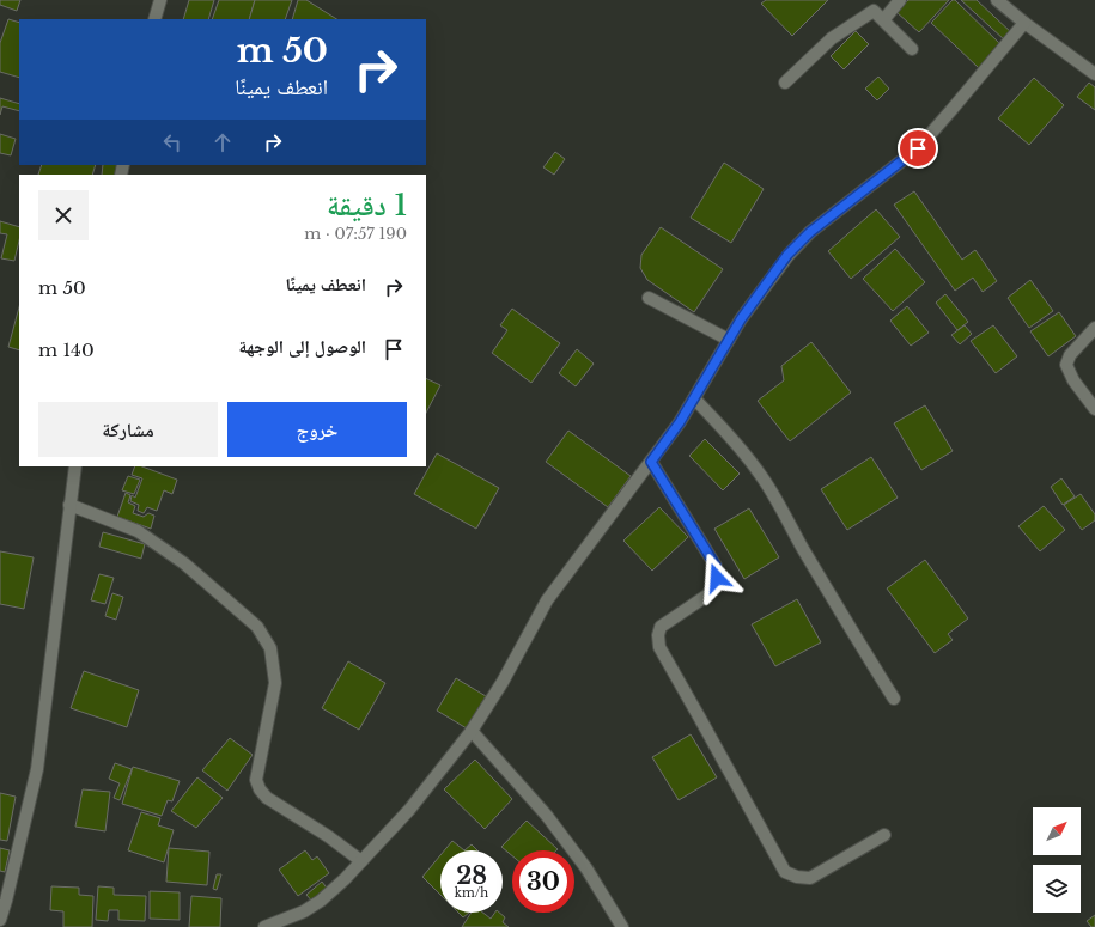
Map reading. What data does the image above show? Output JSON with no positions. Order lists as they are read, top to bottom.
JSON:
{
  "north": "top right",
  "page": {
    "turn": ["50 m", "انعطف يمينًا"],
    "heading": ["1 دقيقة", "190 m · 07:57"],
    "list": [
      {
        "name": "انعطف يمينًا",
        "value": "50 m"
      },
      {
        "name": "الوصول إلى الوجهة",
        "value": "140 m"
      }
    ],
    "buttons": ["خروج", "مشاركة"],
    "speed": "28 km/h",
    "limit": "30"
  }
}
